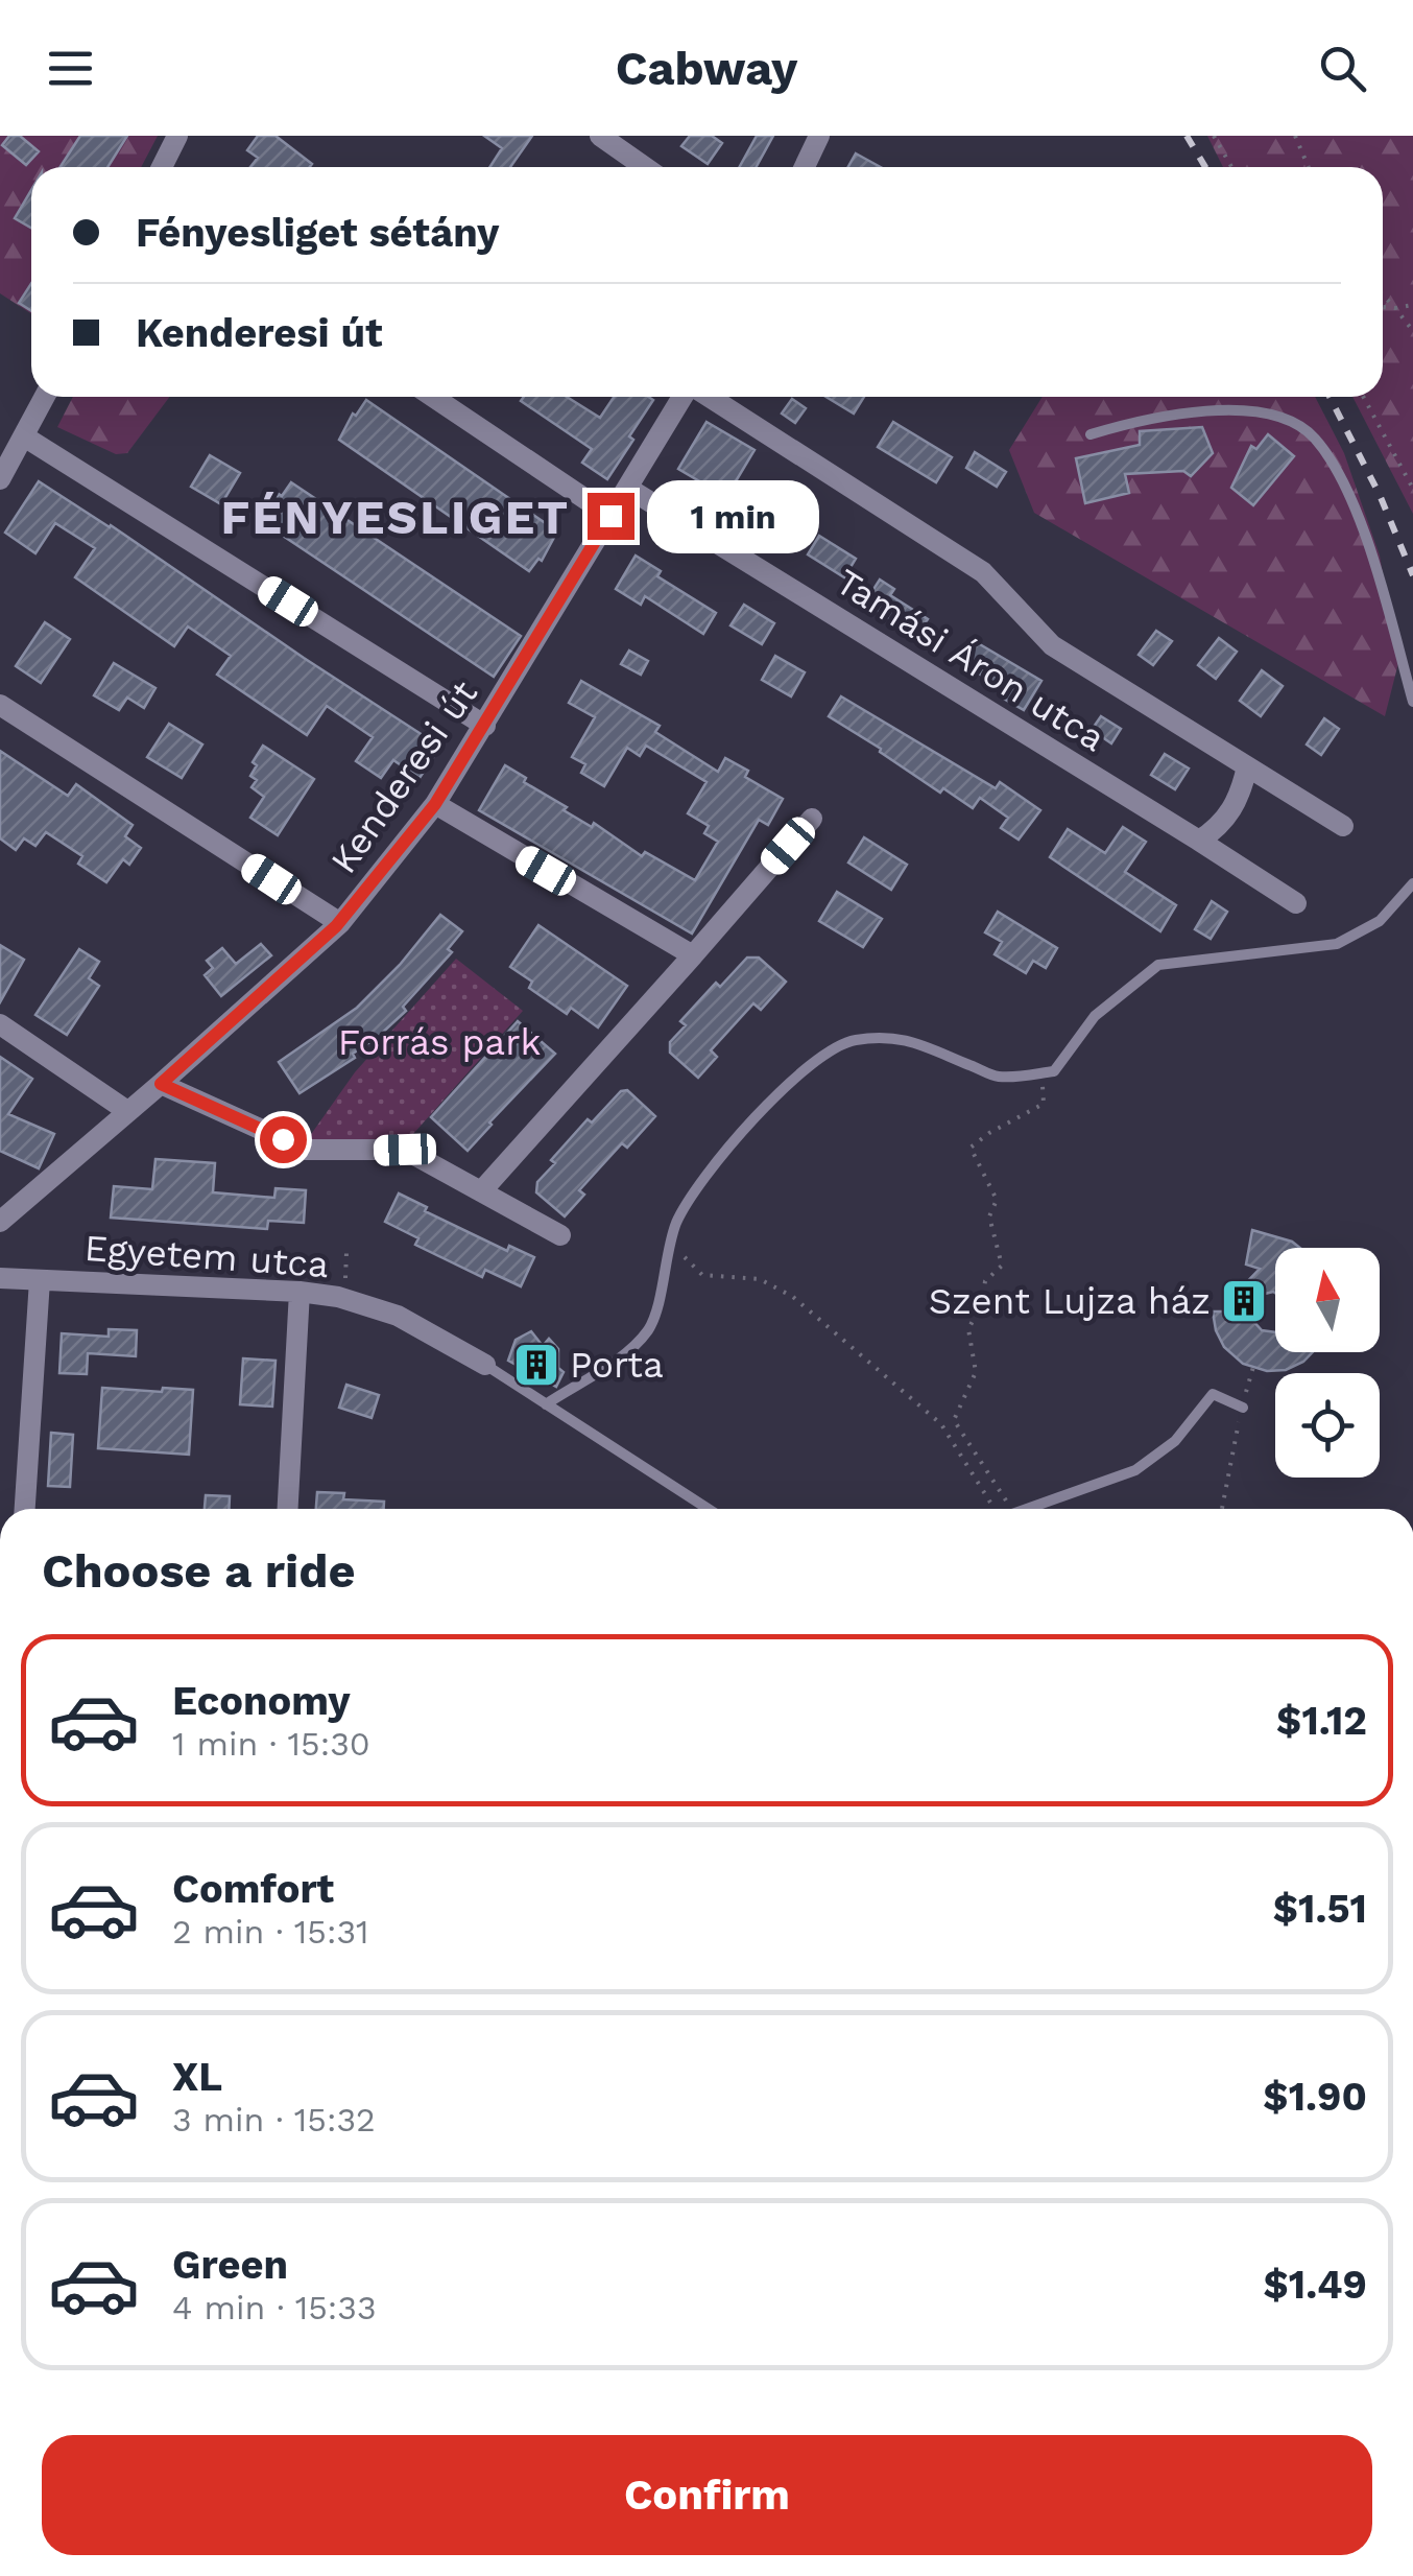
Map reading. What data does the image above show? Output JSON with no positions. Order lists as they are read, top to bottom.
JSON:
{
  "streets": {
    "street": ["Tamási Áron utca", "Kenderesi út", "Egyetem utca"]
  },
  "crossings": [
    ["Tamási Áron utca", "Kenderesi út"]
  ],
  "districts": ["FÉNYESLIGET"],
  "parks": ["Forrás park"],
  "places": {
    "building": ["Szent Lujza ház", "Porta"]
  },
  "north": "top",
  "page": {
    "header": "Cabway",
    "banner": ["Fényesliget sétány", "Kenderesi út"],
    "bubble": "1 min",
    "heading": "Choose a ride",
    "list": [
      {
        "name": "Economy",
        "note": "1 min · 15:30",
        "value": "$1.12"
      },
      {
        "name": "Comfort",
        "note": "2 min · 15:31",
        "value": "$1.51"
      },
      {
        "name": "XL",
        "note": "3 min · 15:32",
        "value": "$1.90"
      },
      {
        "name": "Green",
        "note": "4 min · 15:33",
        "value": "$1.49"
      }
    ],
    "buttons": "Confirm"
  }
}
